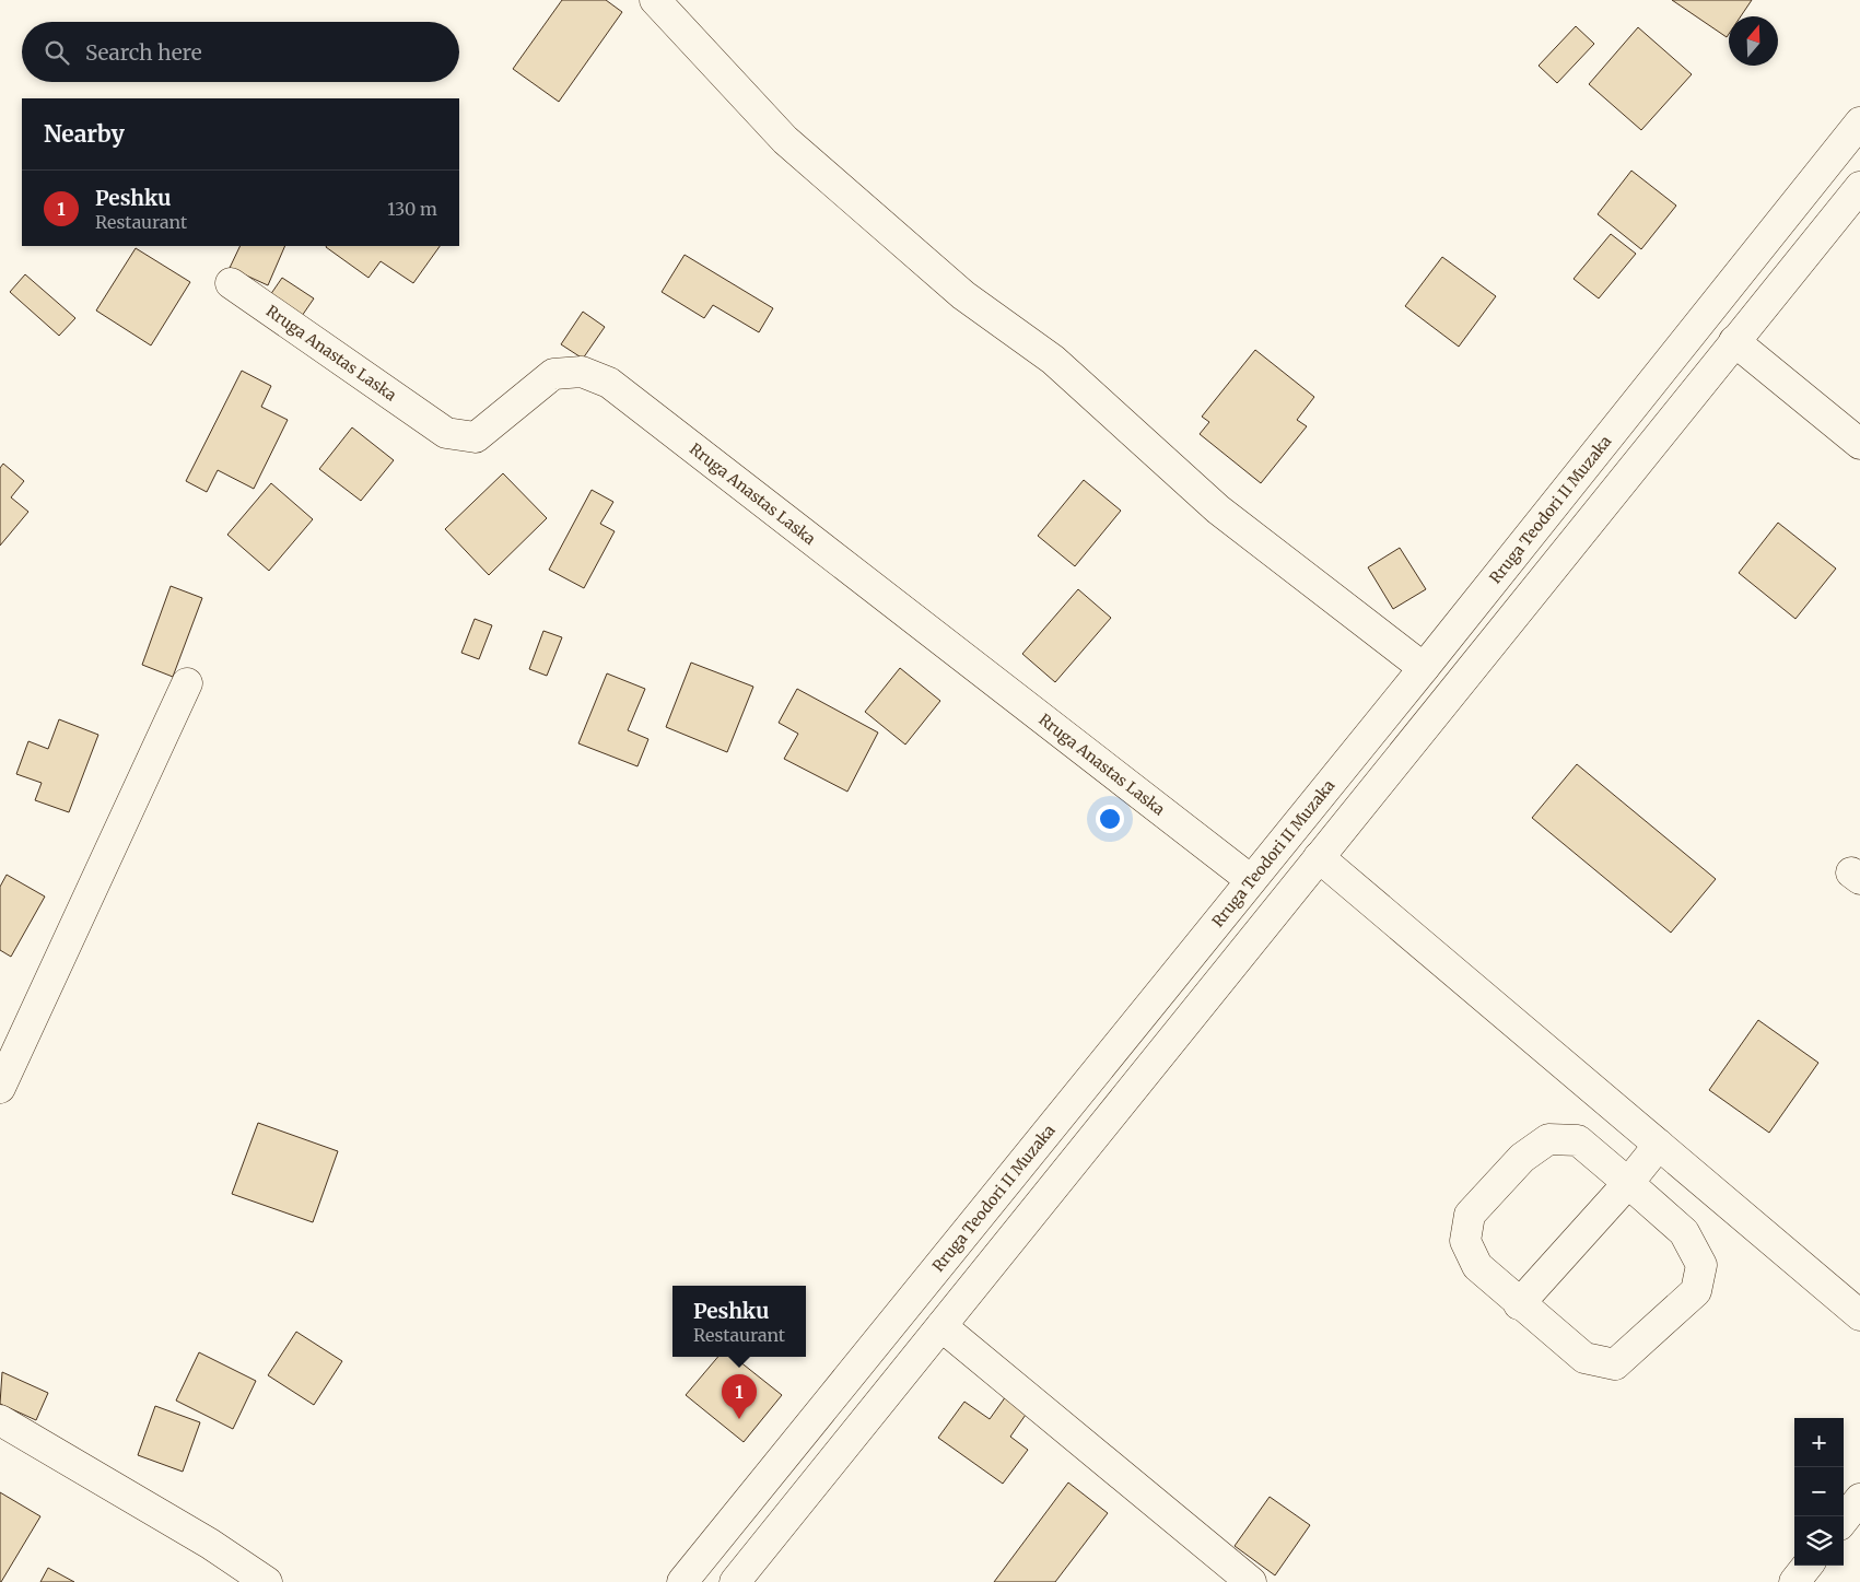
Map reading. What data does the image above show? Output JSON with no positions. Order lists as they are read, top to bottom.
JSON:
{
  "streets": {
    "street": ["Rruga Anastas Laska", "Rruga Teodori II Muzaka"]
  },
  "crossings": [
    ["Rruga Anastas Laska", "Rruga Teodori II Muzaka"]
  ],
  "north": "top",
  "page": {
    "search": "Search here",
    "heading": "Nearby",
    "list": [
      {
        "mark": "1",
        "name": "Peshku",
        "note": "Restaurant",
        "value": "130 m"
      }
    ],
    "popup": ["Peshku", "Restaurant"],
    "pins": "1",
    "map_buttons": ["+", "−"]
  }
}
